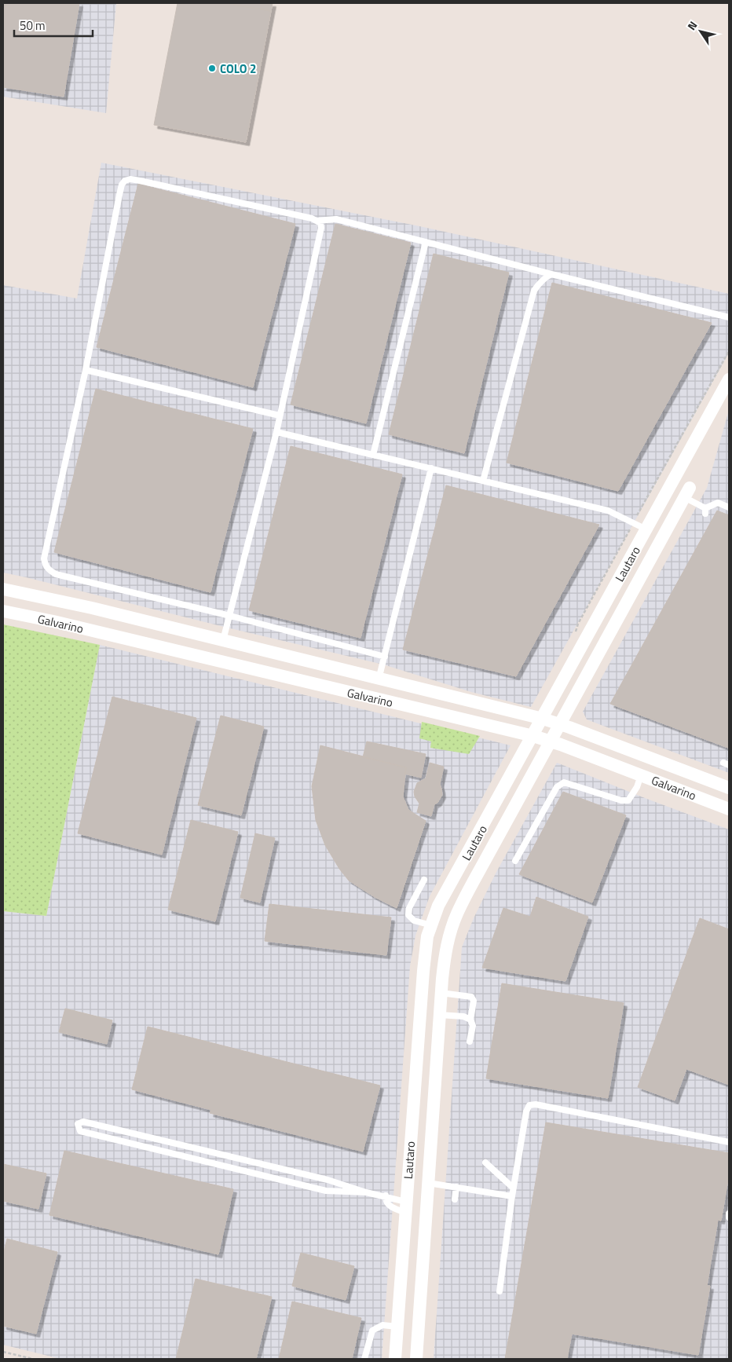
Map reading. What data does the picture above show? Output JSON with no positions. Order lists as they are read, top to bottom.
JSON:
{
  "streets": {
    "street": ["Lautaro", "Galvarino"]
  },
  "crossings": [
    ["Lautaro", "Galvarino"]
  ],
  "places": ["COLO 2"],
  "scale_bar": "50 m",
  "north": "top left"
}
